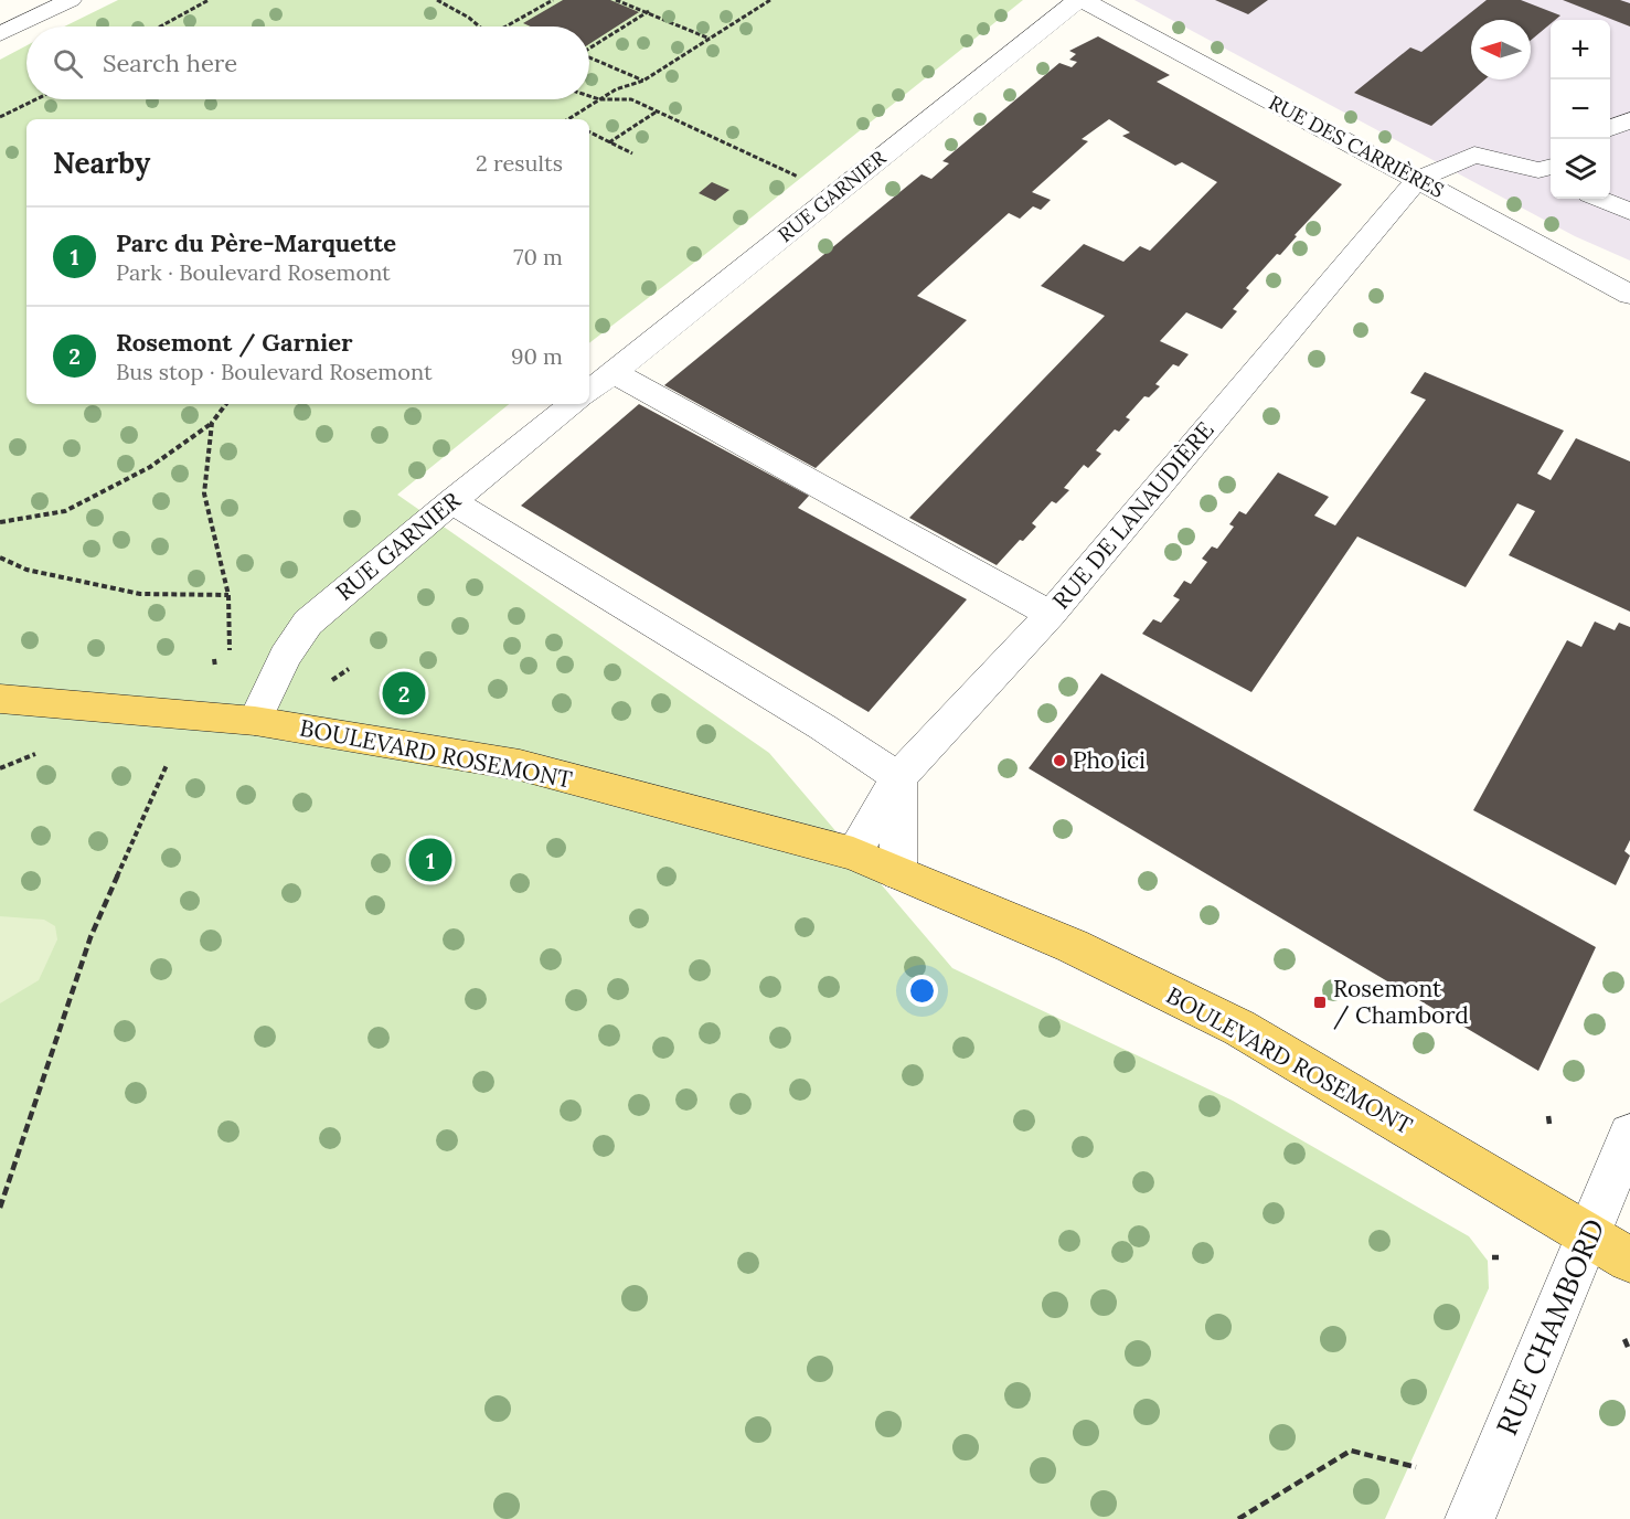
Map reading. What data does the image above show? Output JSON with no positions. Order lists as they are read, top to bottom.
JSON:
{
  "streets": {
    "main road": ["BOULEVARD ROSEMONT"],
    "street": [
      "RUE DES CARRIÈRES",
      "RUE GARNIER",
      "RUE DE LANAUDIÈRE",
      "RUE CHAMBORD"
    ]
  },
  "crossings": [
    ["RUE DES CARRIÈRES", "RUE GARNIER"],
    ["RUE DES CARRIÈRES", "RUE DE LANAUDIÈRE"],
    ["RUE GARNIER", "BOULEVARD ROSEMONT"],
    ["RUE DE LANAUDIÈRE", "BOULEVARD ROSEMONT"],
    ["BOULEVARD ROSEMONT", "RUE CHAMBORD"]
  ],
  "places": {
    "other": ["Pho ici"],
    "transit": ["Rosemont / Chambord"]
  },
  "north": "left",
  "page": {
    "map_buttons": ["+", "−"],
    "search": "Search here",
    "heading": ["Nearby", "2 results"],
    "list": [
      {
        "mark": "1",
        "name": "Parc du Père-Marquette",
        "note": "Park · Boulevard Rosemont",
        "value": "70 m"
      },
      {
        "mark": "2",
        "name": "Rosemont / Garnier",
        "note": "Bus stop · Boulevard Rosemont",
        "value": "90 m"
      }
    ],
    "pins": ["2", "1"]
  }
}
